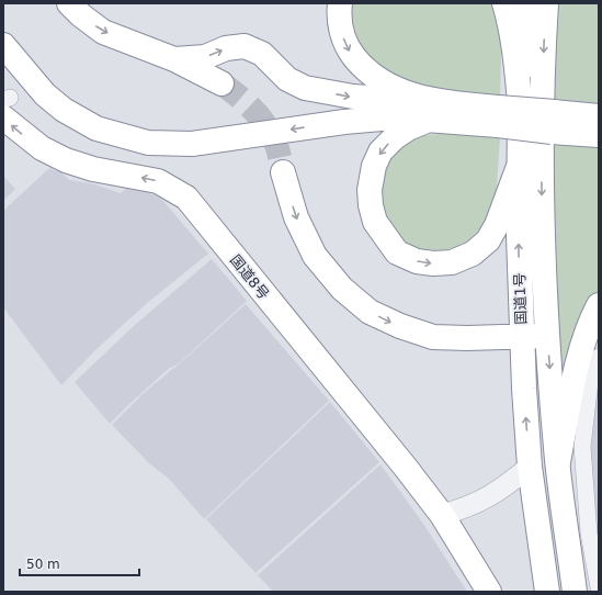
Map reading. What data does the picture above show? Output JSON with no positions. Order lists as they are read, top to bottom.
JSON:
{
  "streets": {
    "highway": ["国道8号", "国道1号"]
  },
  "one_way": ["国道8号"],
  "scale_bar": "50 m"
}
